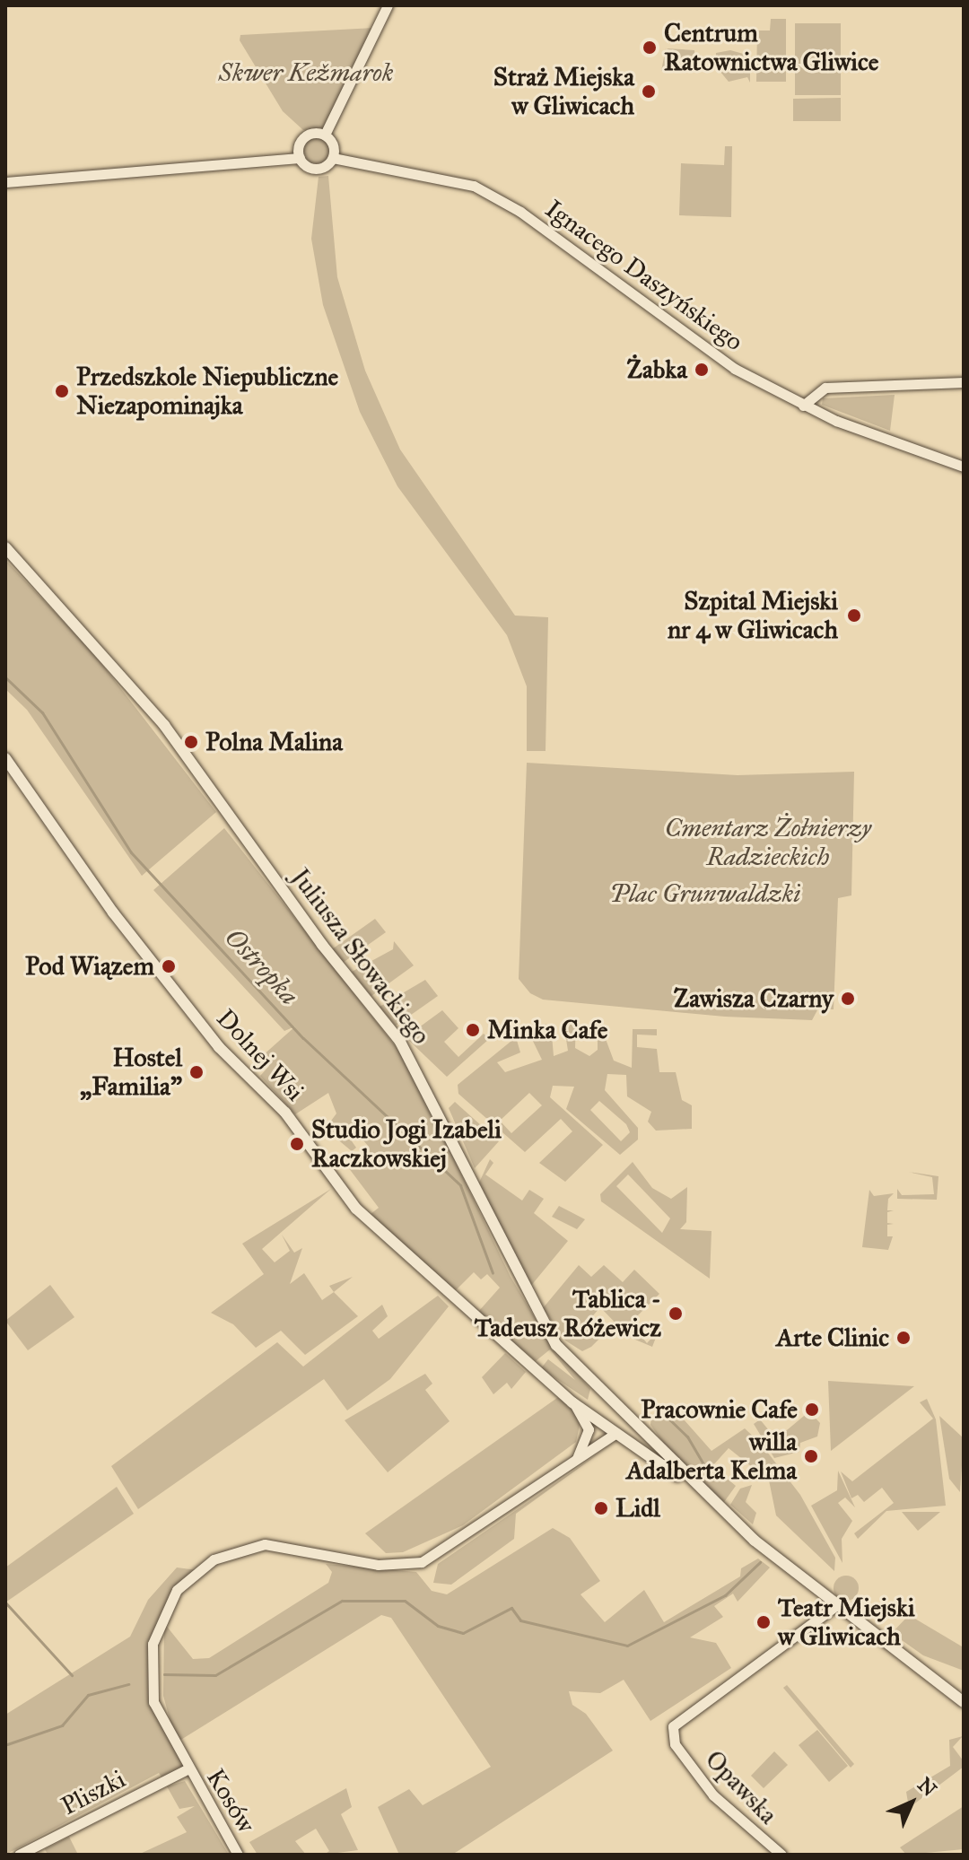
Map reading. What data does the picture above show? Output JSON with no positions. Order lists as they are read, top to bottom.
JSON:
{
  "streets": {
    "main road": ["Juliusza Słowackiego", "Dolnej Wsi"],
    "street": [
      "Ignacego Daszyńskiego",
      "Opawska",
      "Pliszki",
      "Kosów"
    ]
  },
  "crossings": [
    ["Juliusza Słowackiego", "Dolnej Wsi"],
    ["Dolnej Wsi", "Kosów"],
    ["Pliszki", "Kosów"]
  ],
  "water": ["Ostropka"],
  "parks": ["Skwer Kežmarok", "Cmentarz Żołnierzy Radzieckich", "Plac Grunwaldzki"],
  "places": [
    "Centrum Ratownictwa Gliwice",
    "Straż Miejska w Gliwicach",
    "Żabka",
    "Przedszkole Niepubliczne Niezapominajka",
    "Szpital Miejski nr 4 w Gliwicach",
    "Polna Malina",
    "Pod Wiązem",
    "Zawisza Czarny",
    "Minka Cafe",
    "Hostel „Familia”",
    "Studio Jogi Izabeli Raczkowskiej",
    "Tablica - Tadeusz Różewicz",
    "Arte Clinic",
    "Pracownie Cafe",
    "willa Adalberta Kelma",
    "Lidl",
    "Teatr Miejski w Gliwicach"
  ],
  "north": "top right"
}
